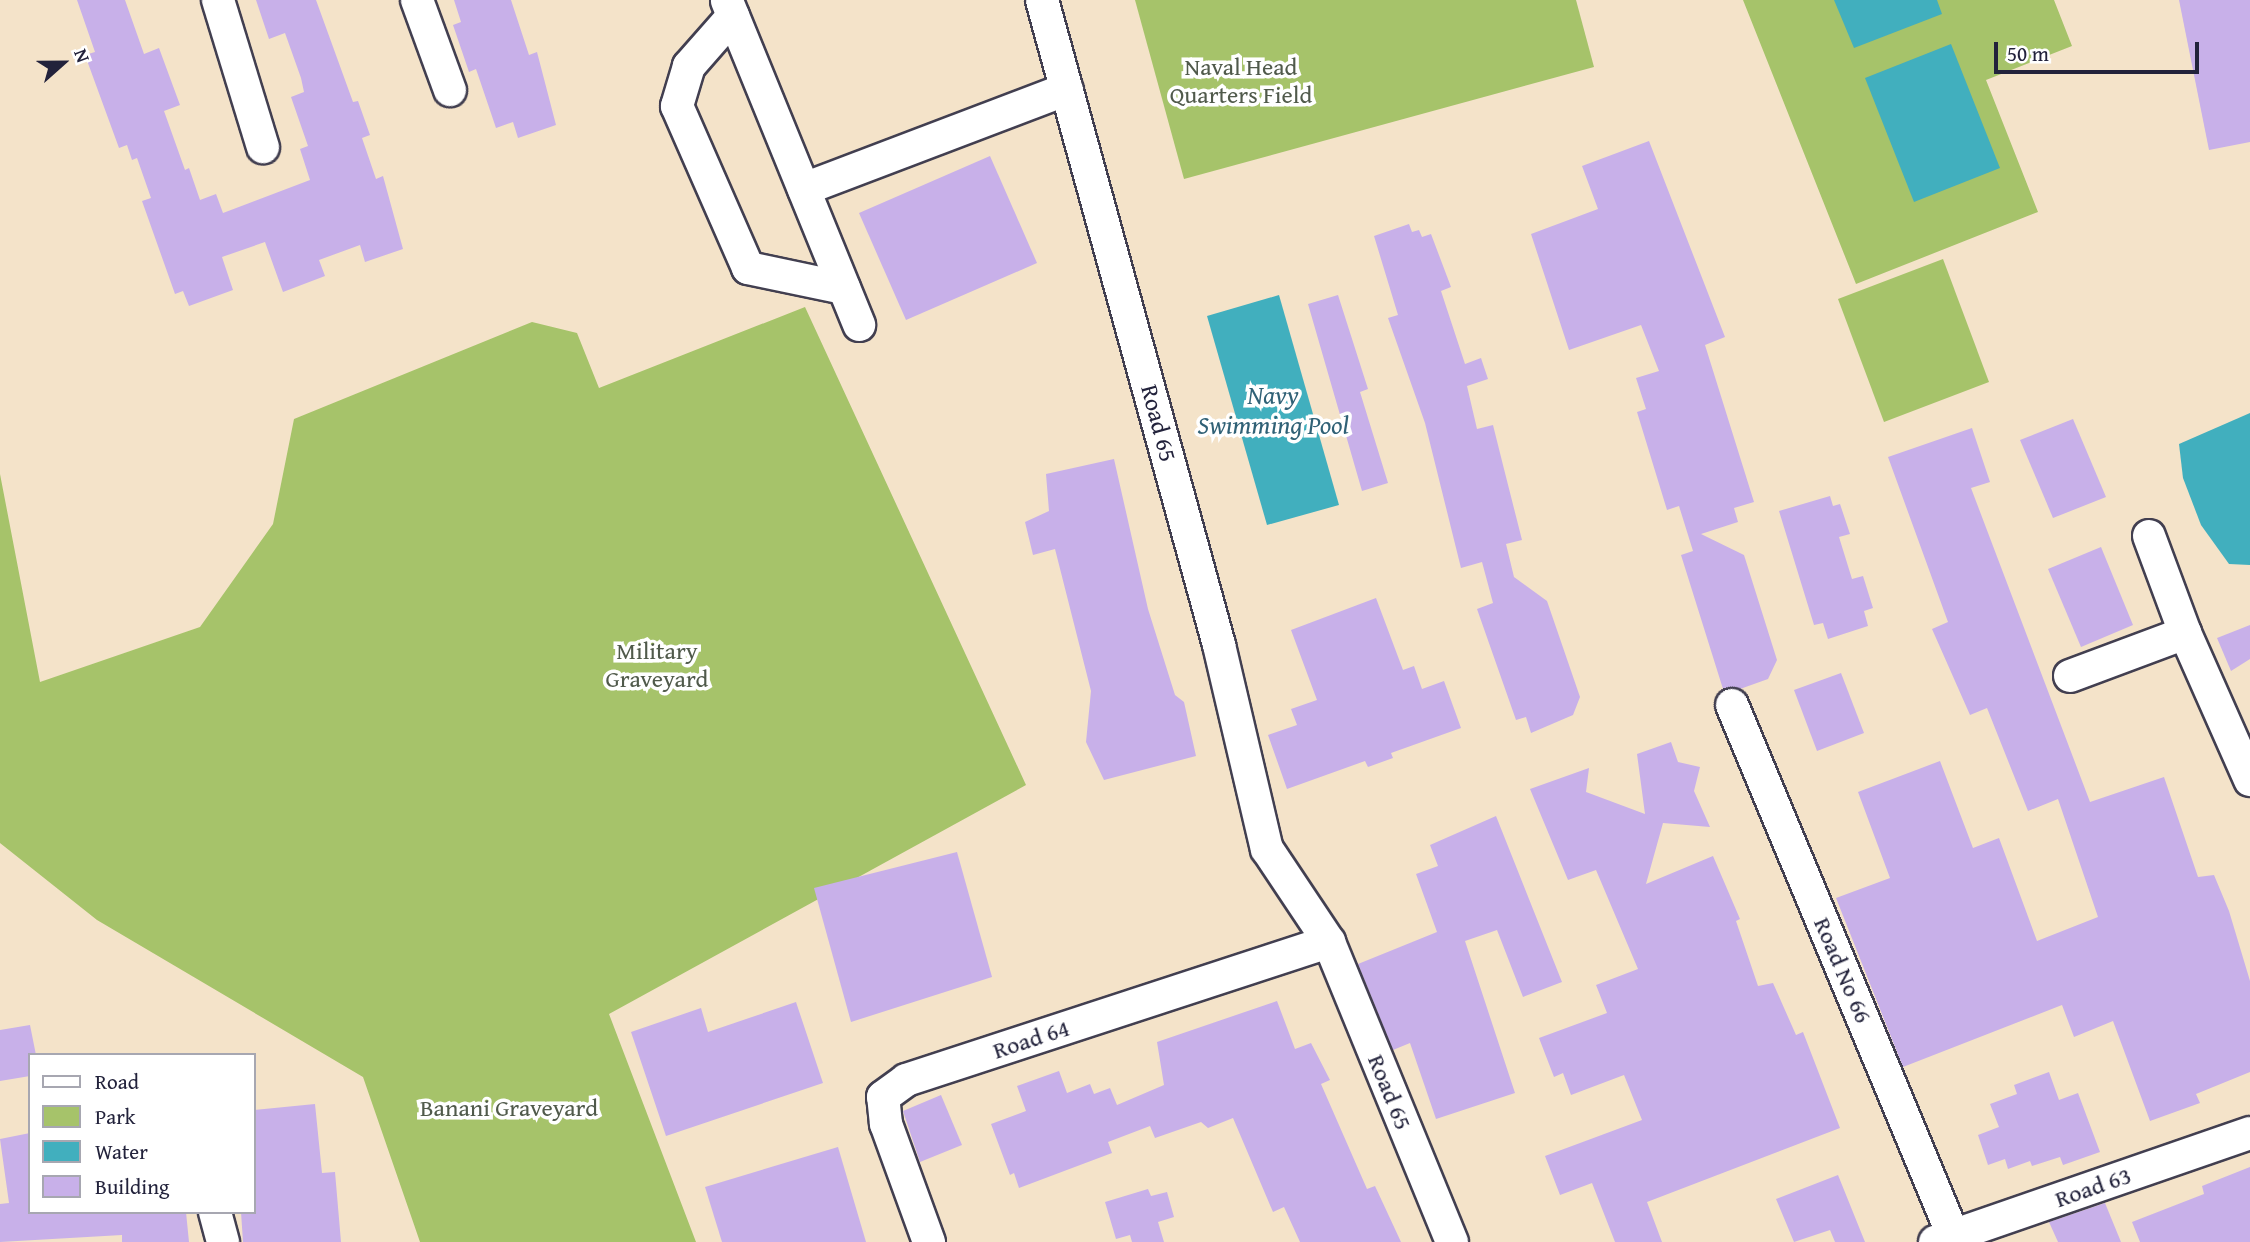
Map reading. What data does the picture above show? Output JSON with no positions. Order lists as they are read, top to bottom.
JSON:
{
  "streets": {
    "street": [
      "Road 65",
      "Road No 66",
      "Road 64",
      "Road 63"
    ]
  },
  "crossings": [
    ["Road 65", "Road 64"],
    ["Road No 66", "Road 63"]
  ],
  "water": ["Navy Swimming Pool"],
  "parks": ["Naval Head Quarters Field", "Military Graveyard", "Banani Graveyard"],
  "legend": [
    "Road",
    "Park",
    "Water",
    "Building"
  ],
  "scale_bar": "50 m",
  "north": "right"
}
